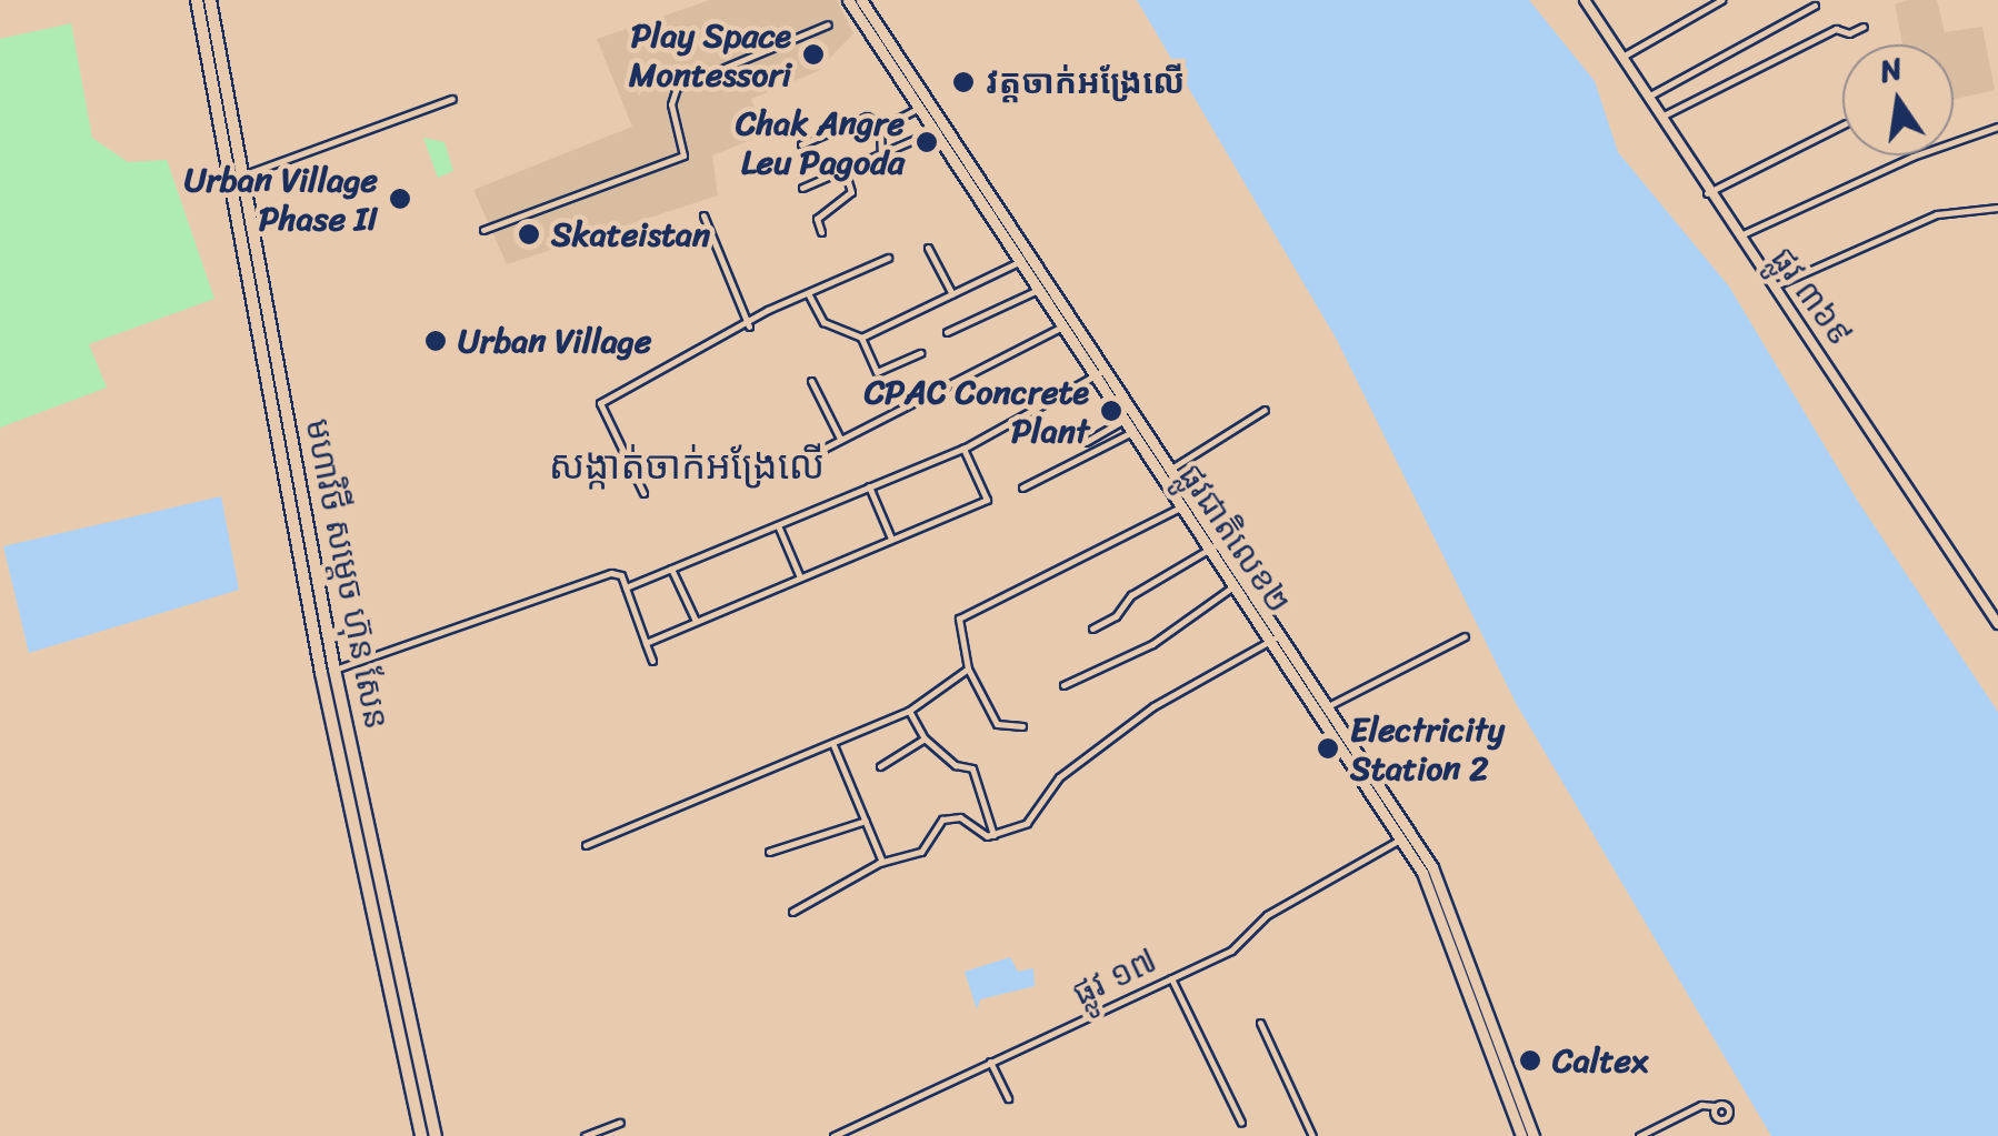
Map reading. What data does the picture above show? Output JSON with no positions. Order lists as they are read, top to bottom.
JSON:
{
  "streets": {
    "highway": ["មហាវិថី សម្តេច ហ៊ុន សែន"],
    "main road": ["ផ្លូវ ៣៦៩", "ផ្លូវជាតិលេខ២"],
    "street": ["ផ្លូវ ១៧"]
  },
  "crossings": [
    ["ផ្លូវជាតិលេខ២", "ផ្លូវ ១៧"]
  ],
  "districts": ["សង្កាត់ចាក់អង្រែលើ"],
  "places": [
    "Play Space Montessori",
    "វត្តចាក់អង្រែលើ",
    "Chak Angre Leu Pagoda",
    "Urban Village Phase II",
    "Skateistan",
    "Urban Village",
    "CPAC Concrete Plant",
    "Electricity Station 2",
    "Caltex"
  ],
  "north": "top"
}
